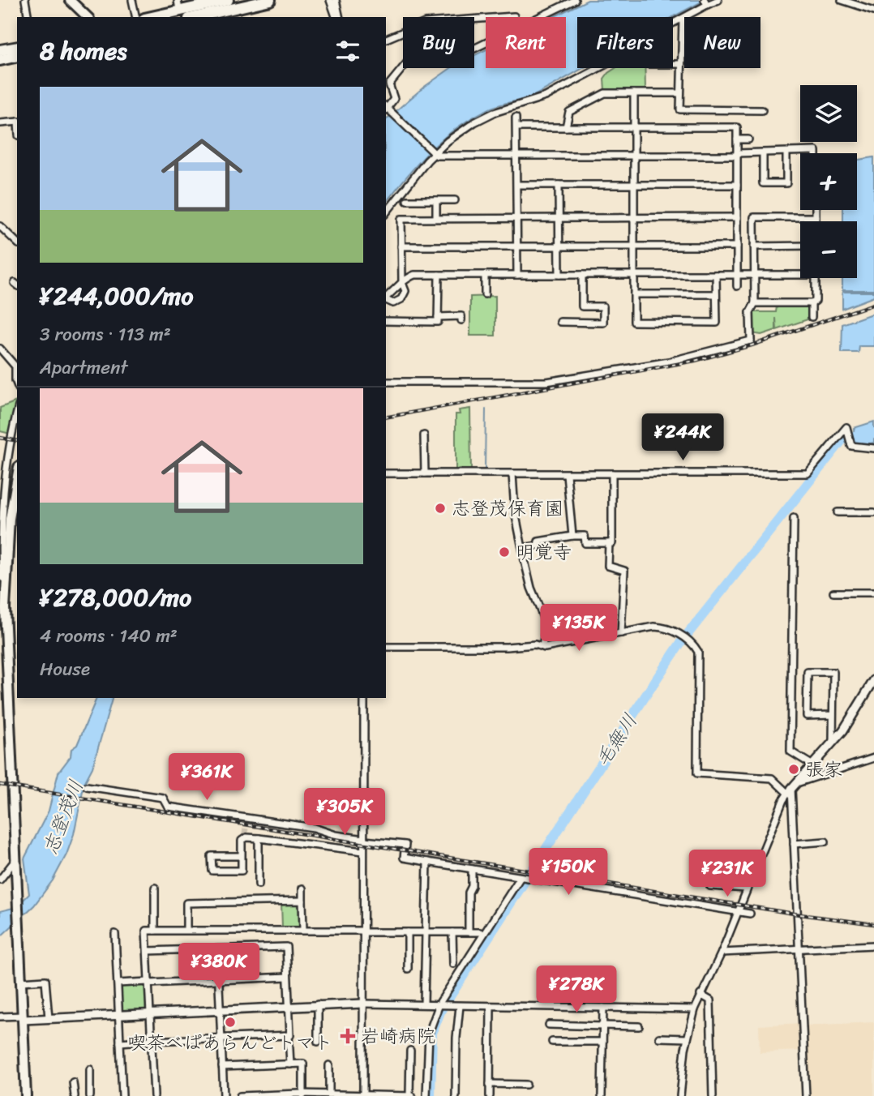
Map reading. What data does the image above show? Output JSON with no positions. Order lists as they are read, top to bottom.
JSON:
{
  "water": ["毛無川", "志登茂川"],
  "places": {
    "other": [
      "志登茂保育園",
      "明覚寺",
      "張家",
      "喫茶べぱあらんどトマト"
    ],
    "health": ["岩崎病院"]
  },
  "page": {
    "chip": [
      "Buy",
      "Rent",
      "Filters",
      "New"
    ],
    "heading": "8 homes",
    "map_buttons": ["+", "−"],
    "list": [
      {
        "name": "¥244,000/mo",
        "note": "3 rooms · 113 m² · Apartment"
      },
      {
        "name": "¥278,000/mo",
        "note": "4 rooms · 140 m² · House"
      }
    ],
    "price": [
      "¥244K",
      "¥135K",
      "¥361K",
      "¥305K",
      "¥150K",
      "¥231K",
      "¥380K",
      "¥278K"
    ]
  }
}
